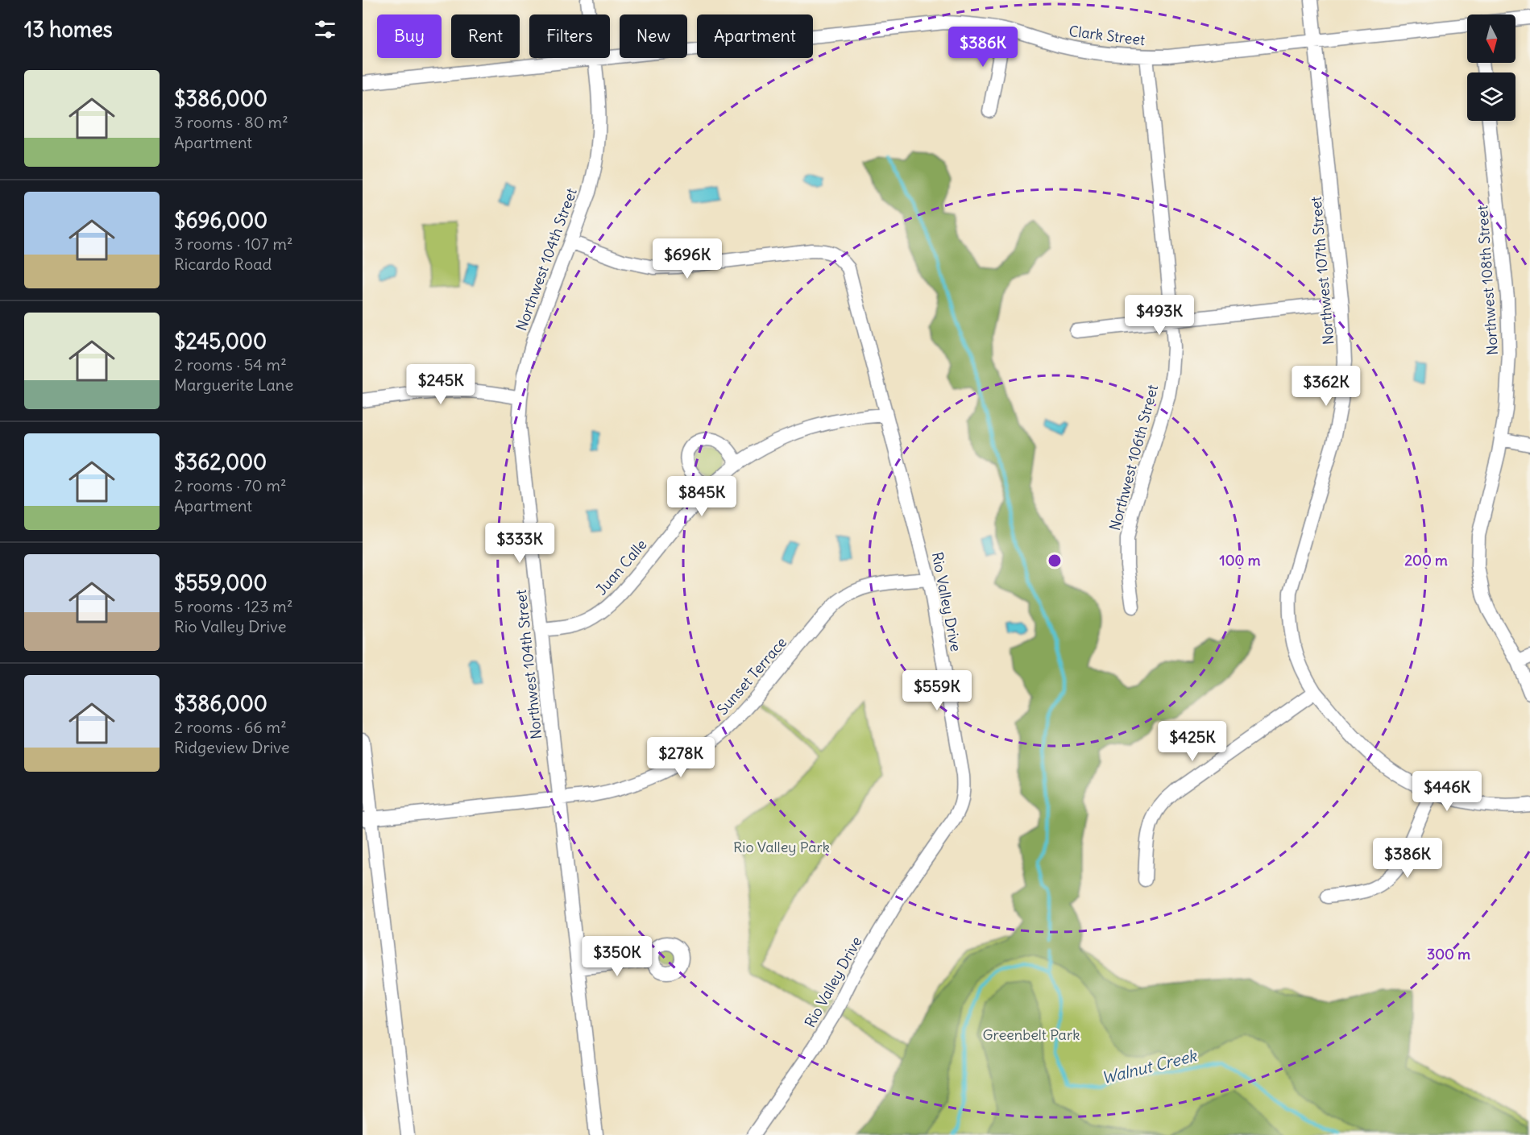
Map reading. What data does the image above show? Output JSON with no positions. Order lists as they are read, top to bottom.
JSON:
{
  "streets": {
    "street": [
      "Clark Street",
      "Northwest 104th Street",
      "Northwest 107th Street",
      "Northwest 108th Street",
      "Northwest 106th Street",
      "Juan Calle",
      "Rio Valley Drive",
      "Sunset Terrace"
    ]
  },
  "crossings": [
    ["Clark Street", "Northwest 104th Street"],
    ["Clark Street", "Northwest 107th Street"],
    ["Clark Street", "Northwest 106th Street"],
    ["Northwest 104th Street", "Juan Calle"],
    ["Northwest 104th Street", "Rio Valley Drive"],
    ["Northwest 104th Street", "Sunset Terrace"],
    ["Juan Calle", "Rio Valley Drive"],
    ["Rio Valley Drive", "Sunset Terrace"]
  ],
  "water": ["Walnut Creek"],
  "parks": ["Rio Valley Park", "Greenbelt Park"],
  "north": "bottom",
  "page": {
    "heading": "13 homes",
    "chip": [
      "Buy",
      "Rent",
      "Filters",
      "New",
      "Apartment"
    ],
    "price": [
      "$386K",
      "$696K",
      "$493K",
      "$245K",
      "$362K",
      "$845K",
      "$333K",
      "$559K",
      "$425K",
      "$278K",
      "$446K",
      "$386K",
      "$350K"
    ],
    "list": [
      {
        "name": "$386,000",
        "note": "3 rooms · 80 m² · Apartment"
      },
      {
        "name": "$696,000",
        "note": "3 rooms · 107 m² · Ricardo Road"
      },
      {
        "name": "$245,000",
        "note": "2 rooms · 54 m² · Marguerite Lane"
      },
      {
        "name": "$362,000",
        "note": "2 rooms · 70 m² · Apartment"
      },
      {
        "name": "$559,000",
        "note": "5 rooms · 123 m² · Rio Valley Drive"
      },
      {
        "name": "$386,000",
        "note": "2 rooms · 66 m² · Ridgeview Drive"
      }
    ]
  },
  "rings": ["100 m", "200 m", "300 m"]
}
